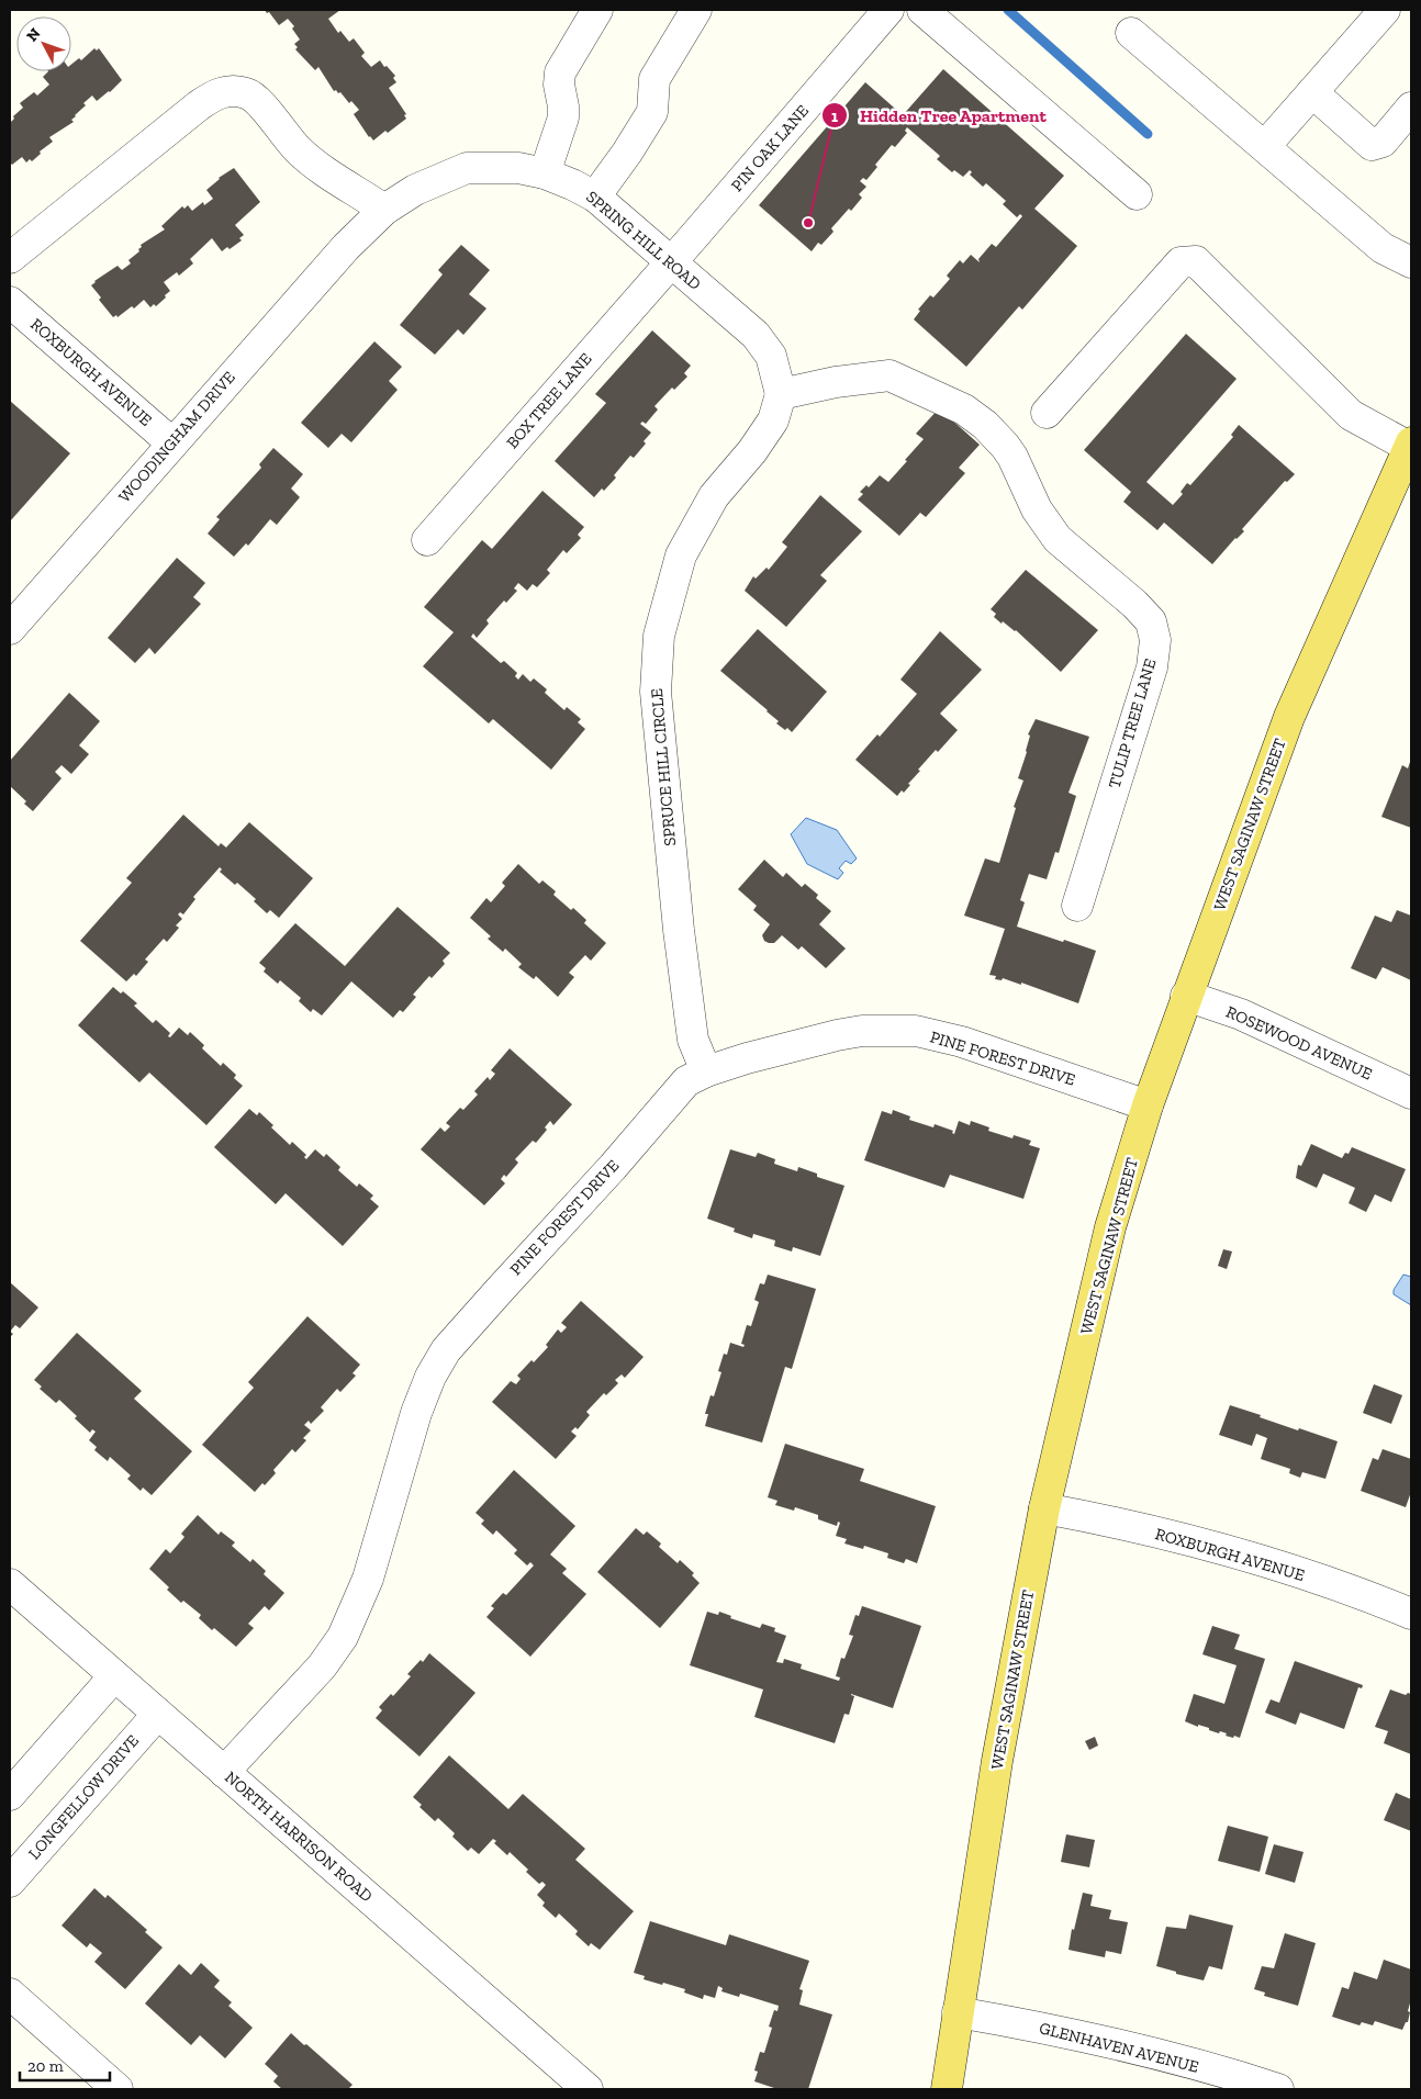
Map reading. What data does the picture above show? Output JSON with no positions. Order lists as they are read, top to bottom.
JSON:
{
  "streets": {
    "main road": ["WEST SAGINAW STREET"],
    "street": [
      "PIN OAK LANE",
      "SPRING HILL ROAD",
      "ROXBURGH AVENUE",
      "BOX TREE LANE",
      "WOODINGHAM DRIVE",
      "TULIP TREE LANE",
      "SPRUCE HILL CIRCLE",
      "ROSEWOOD AVENUE",
      "PINE FOREST DRIVE",
      "LONGFELLOW DRIVE",
      "NORTH HARRISON ROAD",
      "GLENHAVEN AVENUE"
    ]
  },
  "crossings": [
    ["PIN OAK LANE", "SPRING HILL ROAD"],
    ["PIN OAK LANE", "BOX TREE LANE"],
    ["SPRING HILL ROAD", "BOX TREE LANE"],
    ["SPRING HILL ROAD", "WOODINGHAM DRIVE"],
    ["SPRING HILL ROAD", "TULIP TREE LANE"],
    ["SPRING HILL ROAD", "SPRUCE HILL CIRCLE"],
    ["ROXBURGH AVENUE", "WOODINGHAM DRIVE"],
    ["ROXBURGH AVENUE", "WEST SAGINAW STREET"],
    ["TULIP TREE LANE", "SPRUCE HILL CIRCLE"],
    ["SPRUCE HILL CIRCLE", "PINE FOREST DRIVE"],
    ["WEST SAGINAW STREET", "ROSEWOOD AVENUE"],
    ["WEST SAGINAW STREET", "PINE FOREST DRIVE"],
    ["WEST SAGINAW STREET", "GLENHAVEN AVENUE"],
    ["PINE FOREST DRIVE", "NORTH HARRISON ROAD"],
    ["LONGFELLOW DRIVE", "NORTH HARRISON ROAD"]
  ],
  "places": ["Hidden Tree Apartment"],
  "scale_bar": "20 m",
  "north": "top left"
}
